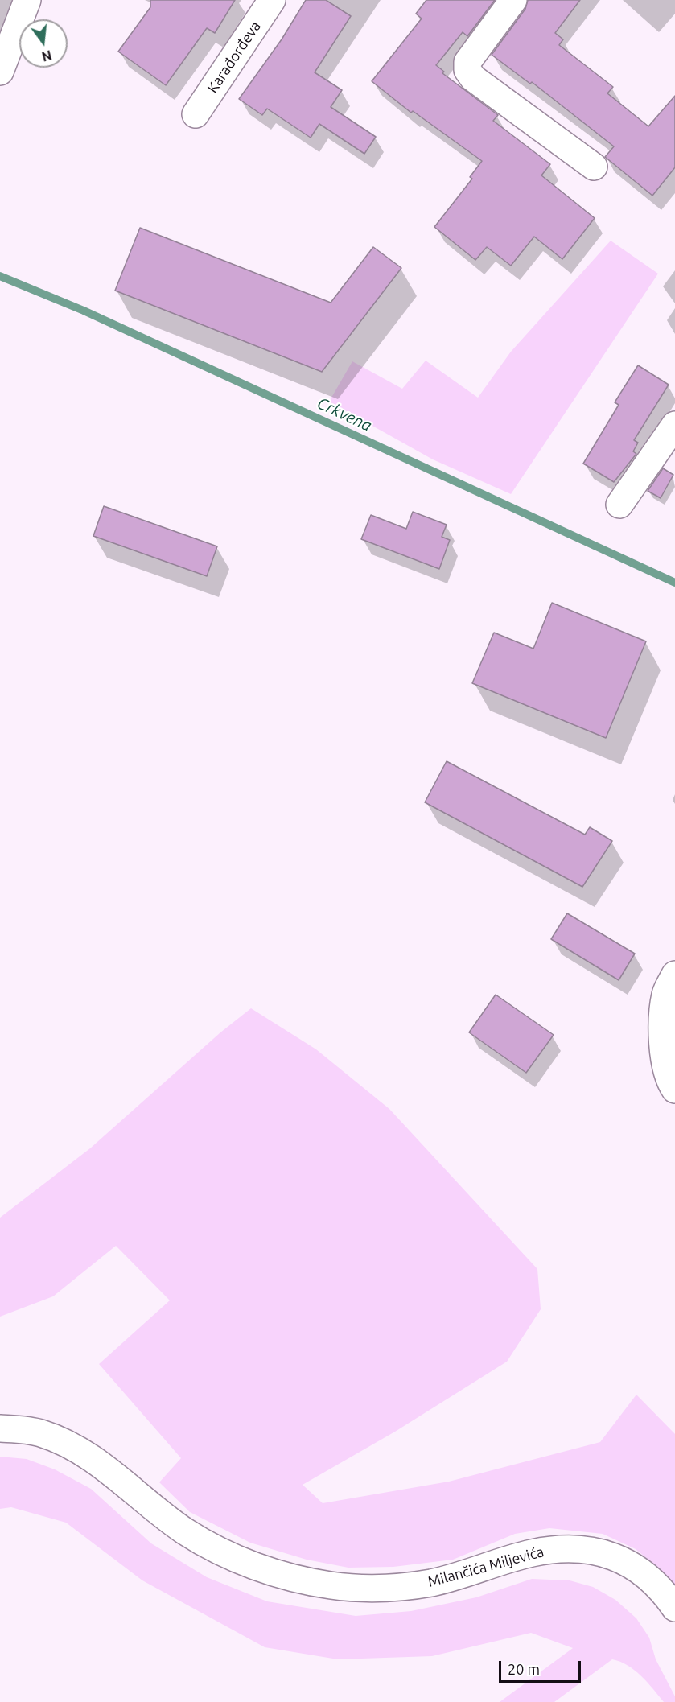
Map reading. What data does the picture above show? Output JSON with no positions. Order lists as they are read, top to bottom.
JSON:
{
  "streets": {
    "street": ["Karađorđeva", "Milančića Miljevića"]
  },
  "water": ["Crkvena"],
  "scale_bar": "20 m",
  "north": "bottom"
}
